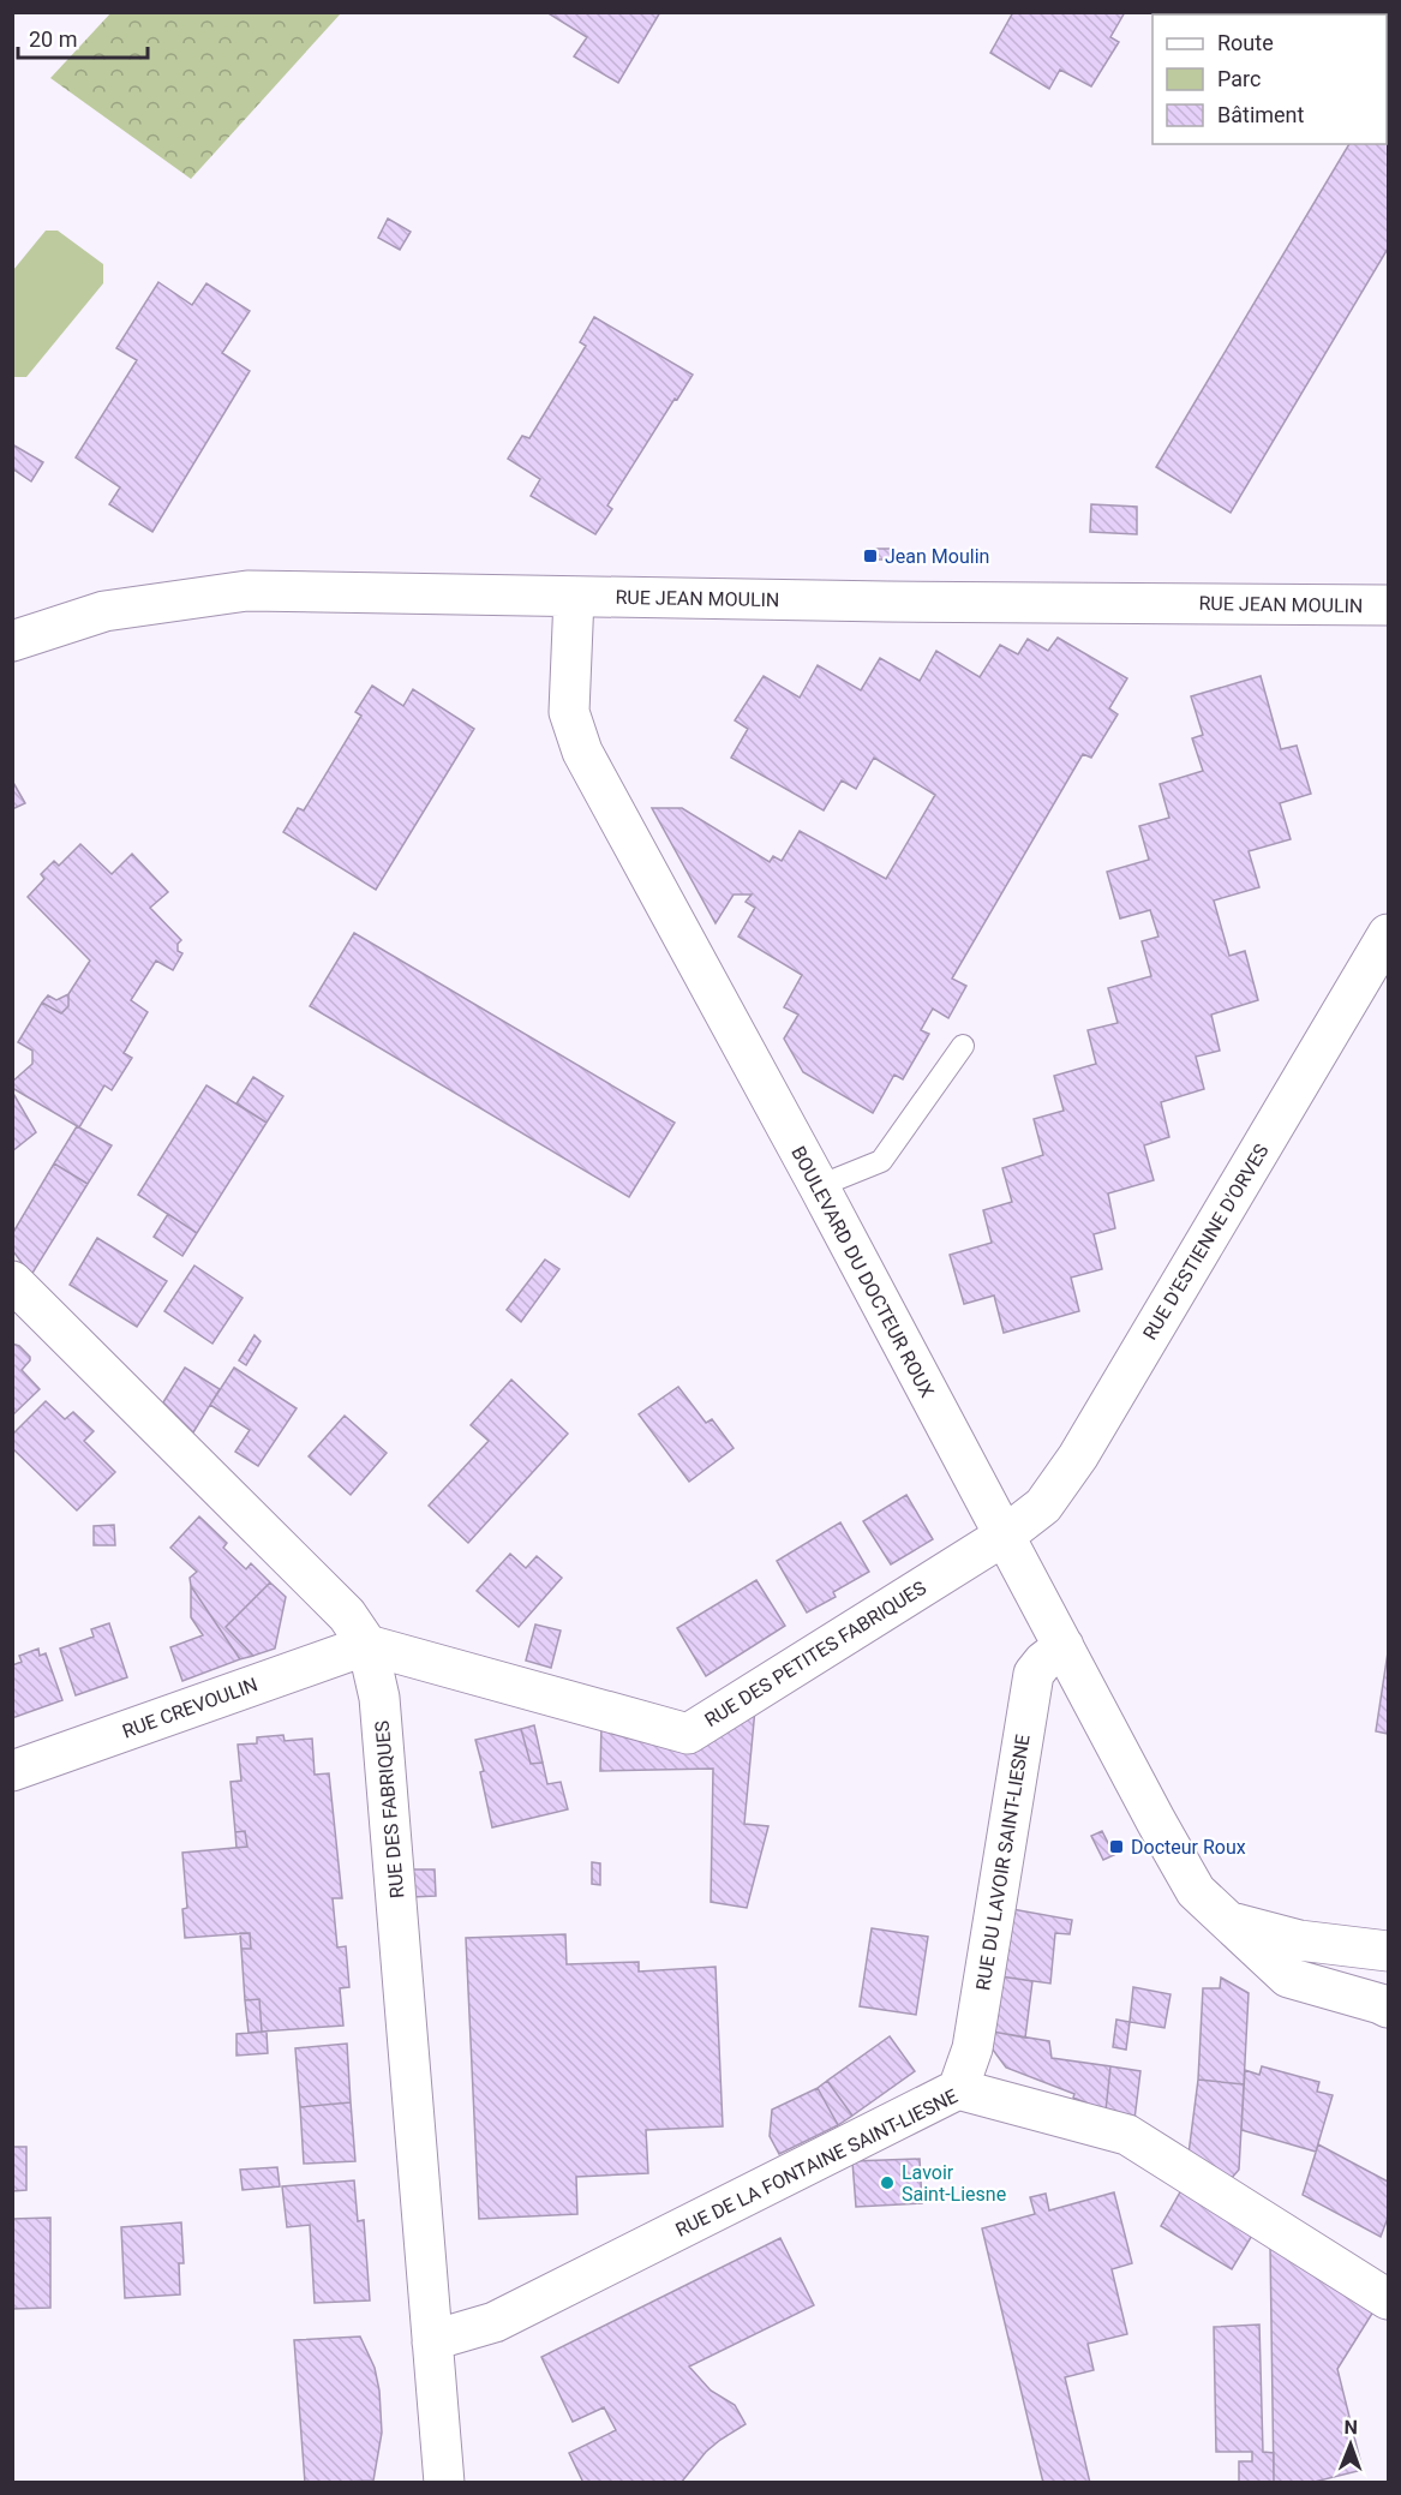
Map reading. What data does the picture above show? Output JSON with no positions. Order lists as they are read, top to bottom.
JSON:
{
  "streets": {
    "street": [
      "RUE JEAN MOULIN",
      "RUE D'ESTIENNE D'ORVES",
      "BOULEVARD DU DOCTEUR ROUX",
      "RUE DES PETITES FABRIQUES",
      "RUE CREVOULIN",
      "RUE DES FABRIQUES",
      "RUE DU LAVOIR SAINT-LIESNE",
      "RUE DE LA FONTAINE SAINT-LIESNE"
    ]
  },
  "crossings": [
    ["RUE JEAN MOULIN", "BOULEVARD DU DOCTEUR ROUX"],
    ["RUE D'ESTIENNE D'ORVES", "BOULEVARD DU DOCTEUR ROUX"],
    ["RUE D'ESTIENNE D'ORVES", "RUE DES PETITES FABRIQUES"],
    ["BOULEVARD DU DOCTEUR ROUX", "RUE DES PETITES FABRIQUES"],
    ["BOULEVARD DU DOCTEUR ROUX", "RUE DU LAVOIR SAINT-LIESNE"],
    ["RUE DES PETITES FABRIQUES", "RUE CREVOULIN"],
    ["RUE DES PETITES FABRIQUES", "RUE DES FABRIQUES"],
    ["RUE CREVOULIN", "RUE DES FABRIQUES"],
    ["RUE DES FABRIQUES", "RUE DE LA FONTAINE SAINT-LIESNE"],
    ["RUE DU LAVOIR SAINT-LIESNE", "RUE DE LA FONTAINE SAINT-LIESNE"]
  ],
  "places": {
    "transit": ["Jean Moulin", "Docteur Roux"],
    "other": ["Lavoir Saint-Liesne"]
  },
  "legend": ["Route", "Parc", "Bâtiment"],
  "scale_bar": "20 m",
  "north": "top"
}
